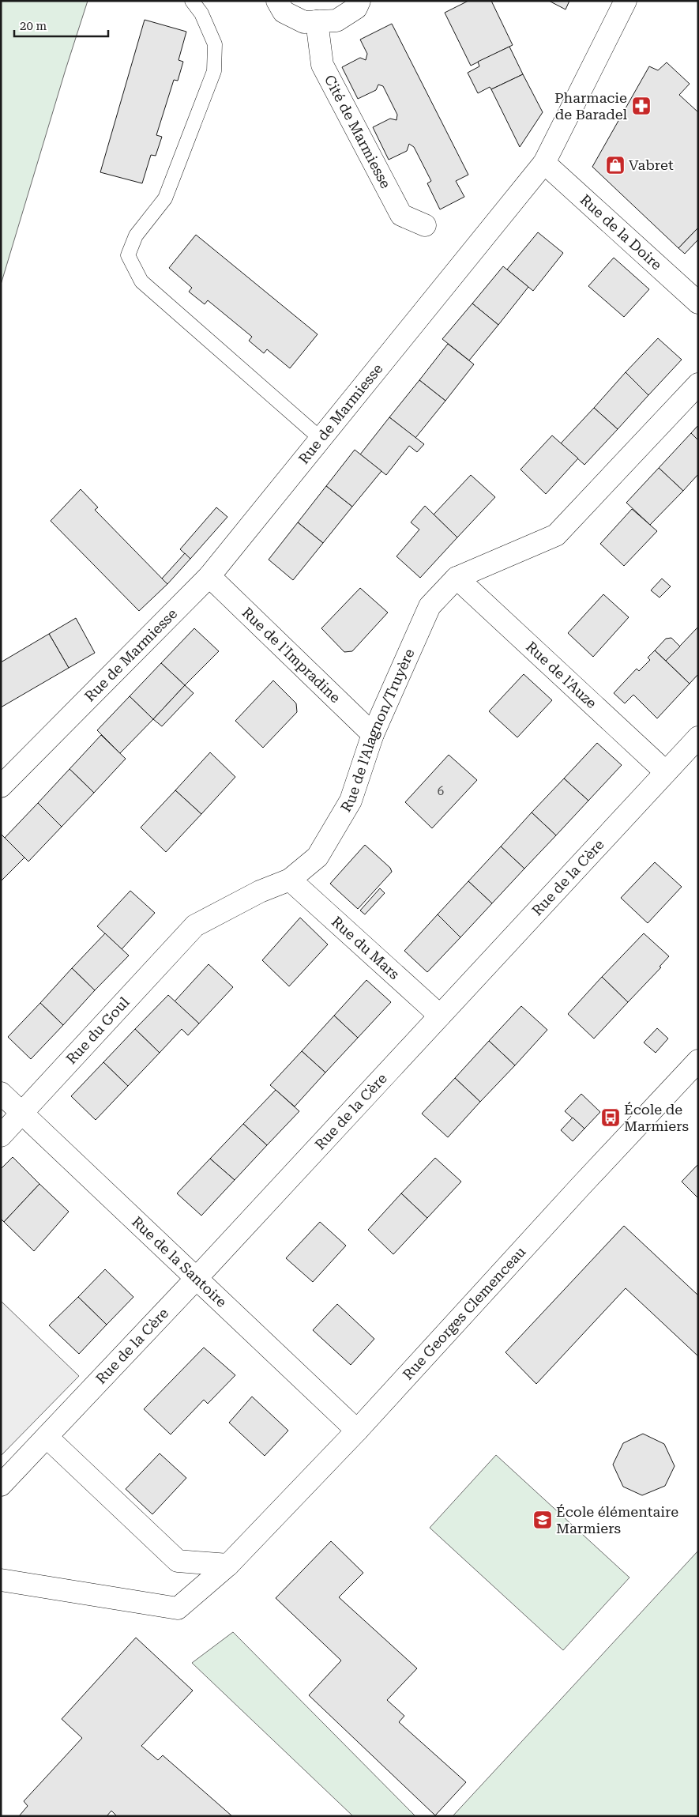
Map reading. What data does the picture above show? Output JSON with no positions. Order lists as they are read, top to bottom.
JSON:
{
  "streets": {
    "street": [
      "Cité de Marmiesse",
      "Rue de la Doire",
      "Rue de Marmiesse",
      "Rue de l'Impradine",
      "Rue de l'Auze",
      "Rue de l'Alagnon/Truyère",
      "Rue de la Cère",
      "Rue du Mars",
      "Rue du Goul",
      "Rue de la Santoire",
      "Rue Georges Clemenceau"
    ]
  },
  "crossings": [
    ["Rue de la Doire", "Rue de Marmiesse"],
    ["Rue de Marmiesse", "Rue de l'Impradine"],
    ["Rue de l'Impradine", "Rue de l'Alagnon/Truyère"],
    ["Rue de l'Auze", "Rue de l'Alagnon/Truyère"],
    ["Rue de l'Auze", "Rue de la Cère"],
    ["Rue de l'Alagnon/Truyère", "Rue du Mars"],
    ["Rue de l'Alagnon/Truyère", "Rue du Goul"],
    ["Rue de la Cère", "Rue du Mars"],
    ["Rue de la Cère", "Rue de la Santoire"],
    ["Rue du Goul", "Rue de la Santoire"],
    ["Rue de la Santoire", "Rue Georges Clemenceau"]
  ],
  "places": {
    "pharmacy": ["Pharmacie de Baradel"],
    "shop": ["Vabret"],
    "bus stop": ["École de Marmiers"],
    "school or university": ["École élémentaire Marmiers"]
  },
  "house_numbers": ["6"],
  "scale_bar": "20 m"
}
